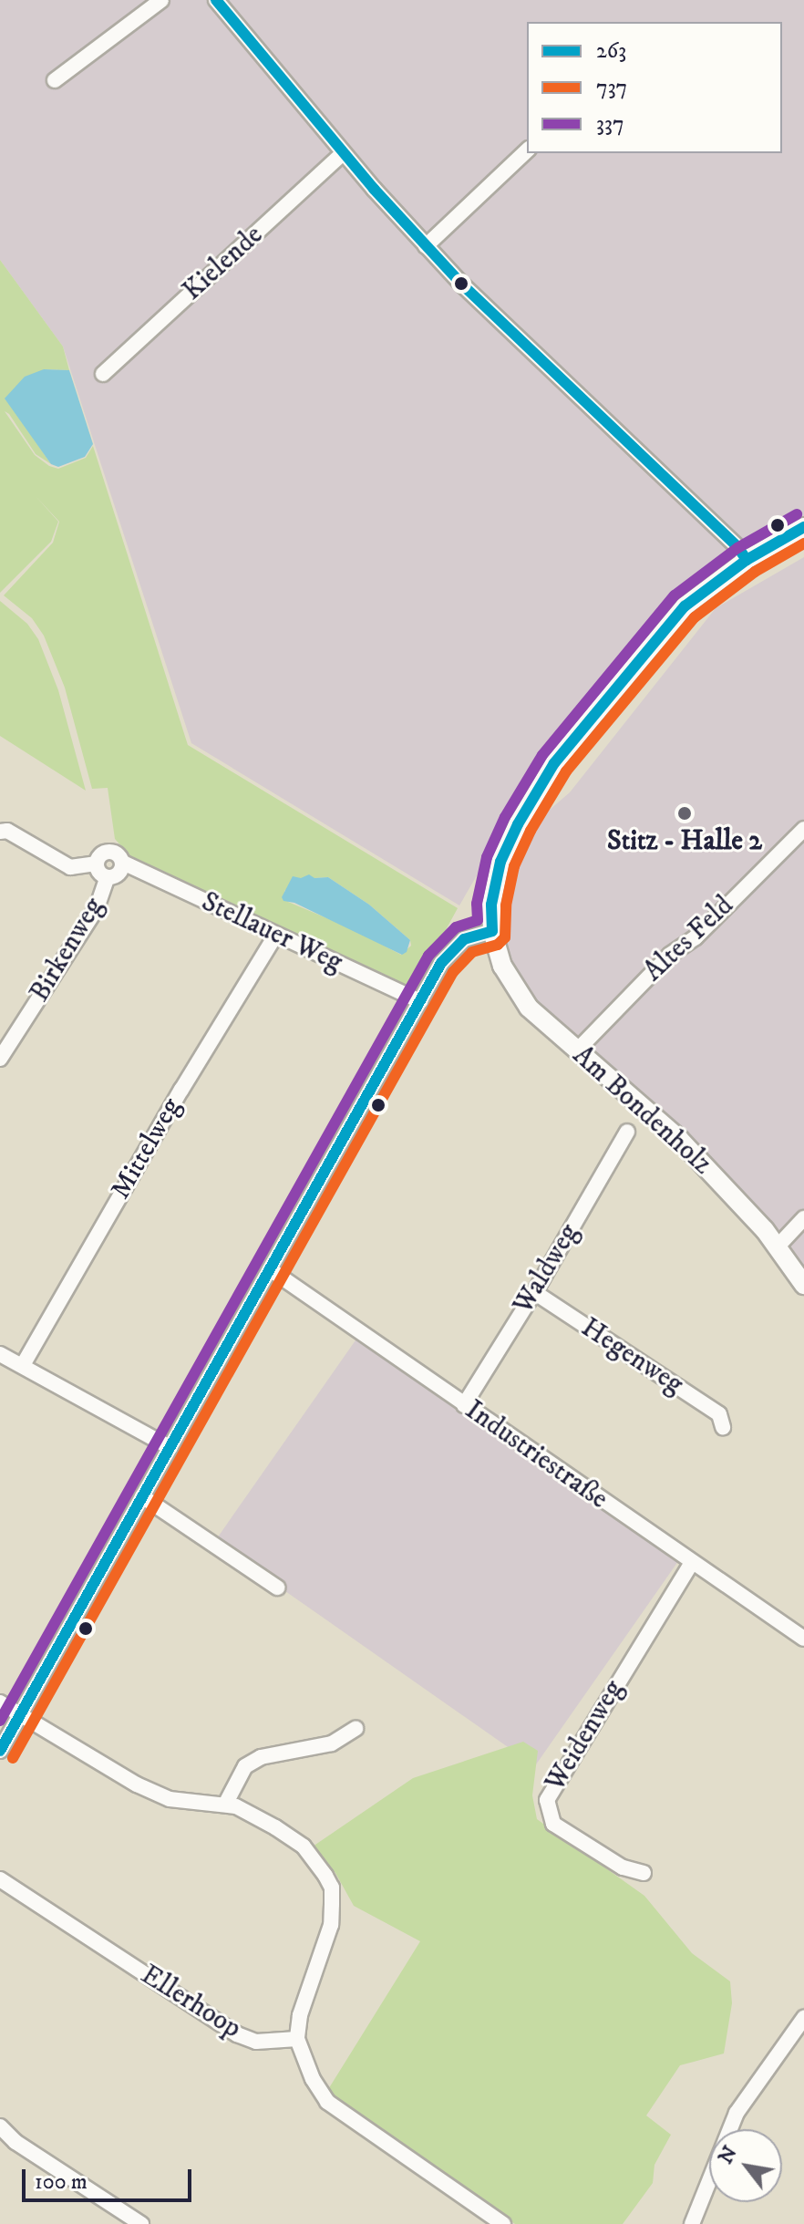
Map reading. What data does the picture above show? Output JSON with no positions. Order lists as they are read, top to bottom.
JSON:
{
  "streets": {
    "main road": ["Am Bondenholz"],
    "street": [
      "Kielende",
      "Stellauer Weg",
      "Altes Feld",
      "Birkenweg",
      "Mittelweg",
      "Waldweg",
      "Hegenweg",
      "Industriestraße",
      "Weidenweg",
      "Ellerhoop"
    ]
  },
  "crossings": [
    ["Stellauer Weg", "Birkenweg"],
    ["Stellauer Weg", "Mittelweg"],
    ["Altes Feld", "Am Bondenholz"],
    ["Waldweg", "Hegenweg"],
    ["Waldweg", "Industriestraße"],
    ["Industriestraße", "Weidenweg"]
  ],
  "places": ["Stitz - Halle 2"],
  "lines": ["transit line 263", "transit line 337", "transit line 737"],
  "legend": ["263", "737", "337"],
  "scale_bar": "100 m",
  "north": "top left"
}
